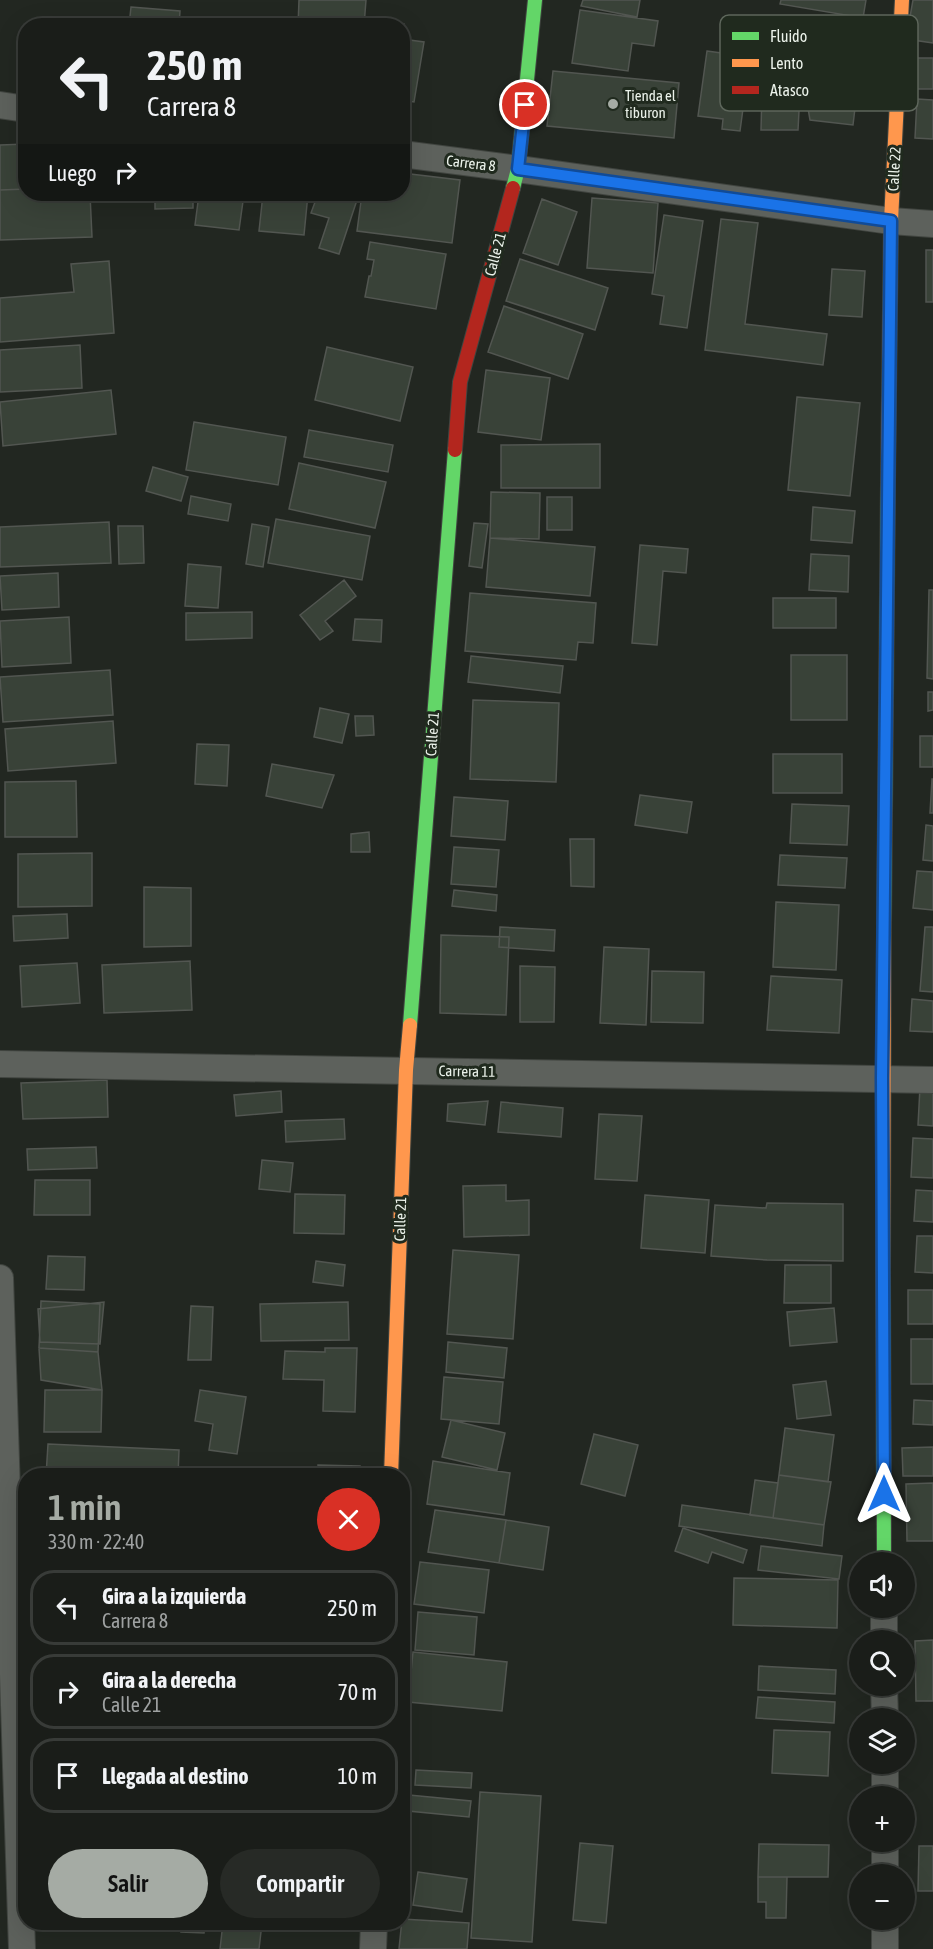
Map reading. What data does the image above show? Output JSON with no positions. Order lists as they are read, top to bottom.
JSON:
{
  "streets": {
    "street": [
      "Carrera 8",
      "Calle 22",
      "Calle 21",
      "Carrera 11"
    ]
  },
  "crossings": [
    ["Carrera 8", "Calle 22"],
    ["Carrera 8", "Calle 21"],
    ["Calle 22", "Carrera 11"],
    ["Calle 21", "Carrera 11"]
  ],
  "places": ["Tienda el tiburon"],
  "legend": ["Fluido", "Lento", "Atasco"],
  "page": {
    "turn": ["250 m", "Carrera 8"],
    "then": "Luego",
    "heading": ["1 min", "330 m · 22:40"],
    "map_buttons": ["+", "−"],
    "list": [
      {
        "name": "Gira a la izquierda",
        "note": "Carrera 8",
        "value": "250 m"
      },
      {
        "name": "Gira a la derecha",
        "note": "Calle 21",
        "value": "70 m"
      },
      {
        "name": "Llegada al destino",
        "value": "10 m"
      }
    ],
    "buttons": ["Salir", "Compartir"]
  }
}
